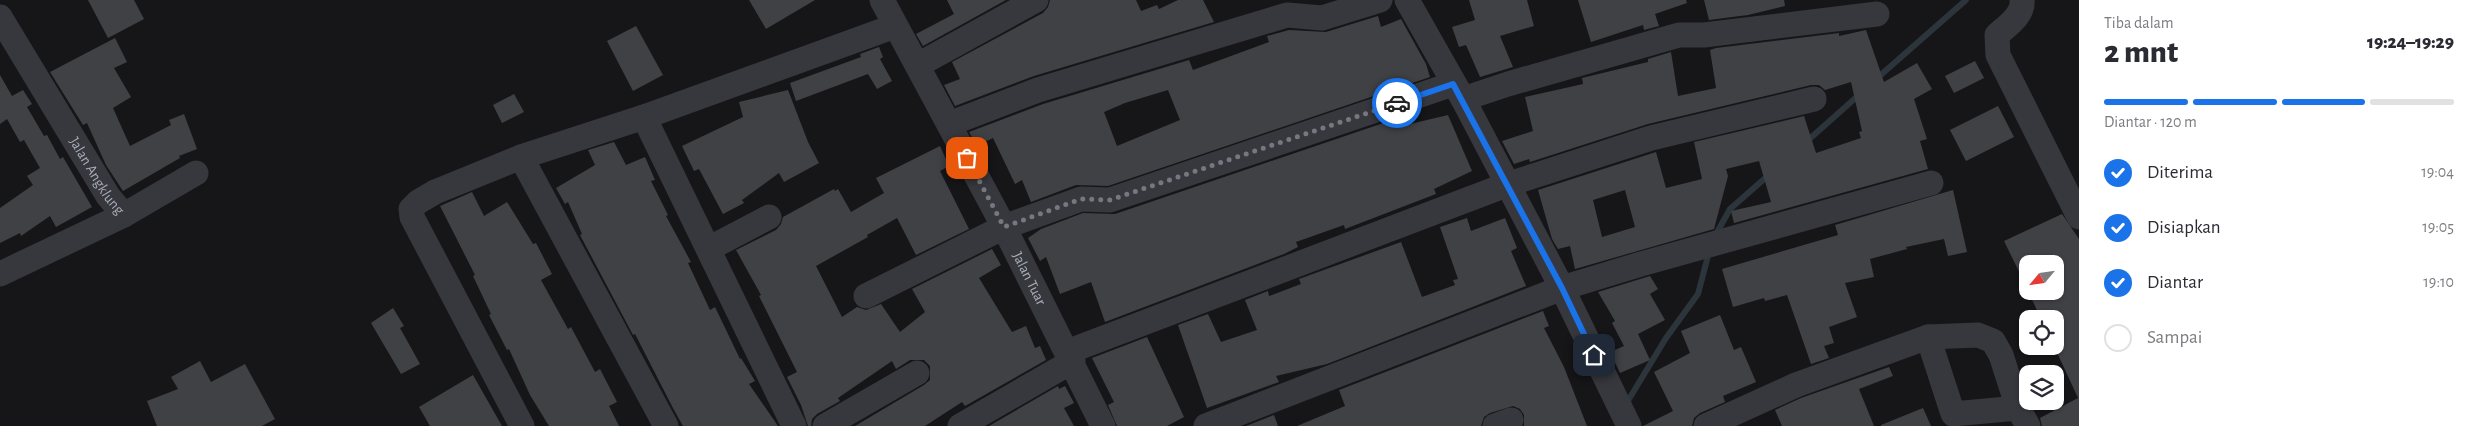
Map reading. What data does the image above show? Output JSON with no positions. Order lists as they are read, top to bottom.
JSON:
{
  "streets": {
    "street": ["Jalan Angklung", "Jalan Tuar"]
  },
  "north": "bottom left",
  "page": {
    "heading": ["2 mnt", "Tiba dalam", "19:24–19:29"],
    "bar": "Diantar · 120 m",
    "list": [
      ["Diterima", "19:04"],
      ["Disiapkan", "19:05"],
      ["Diantar", "19:10"],
      "Sampai"
    ]
  }
}
